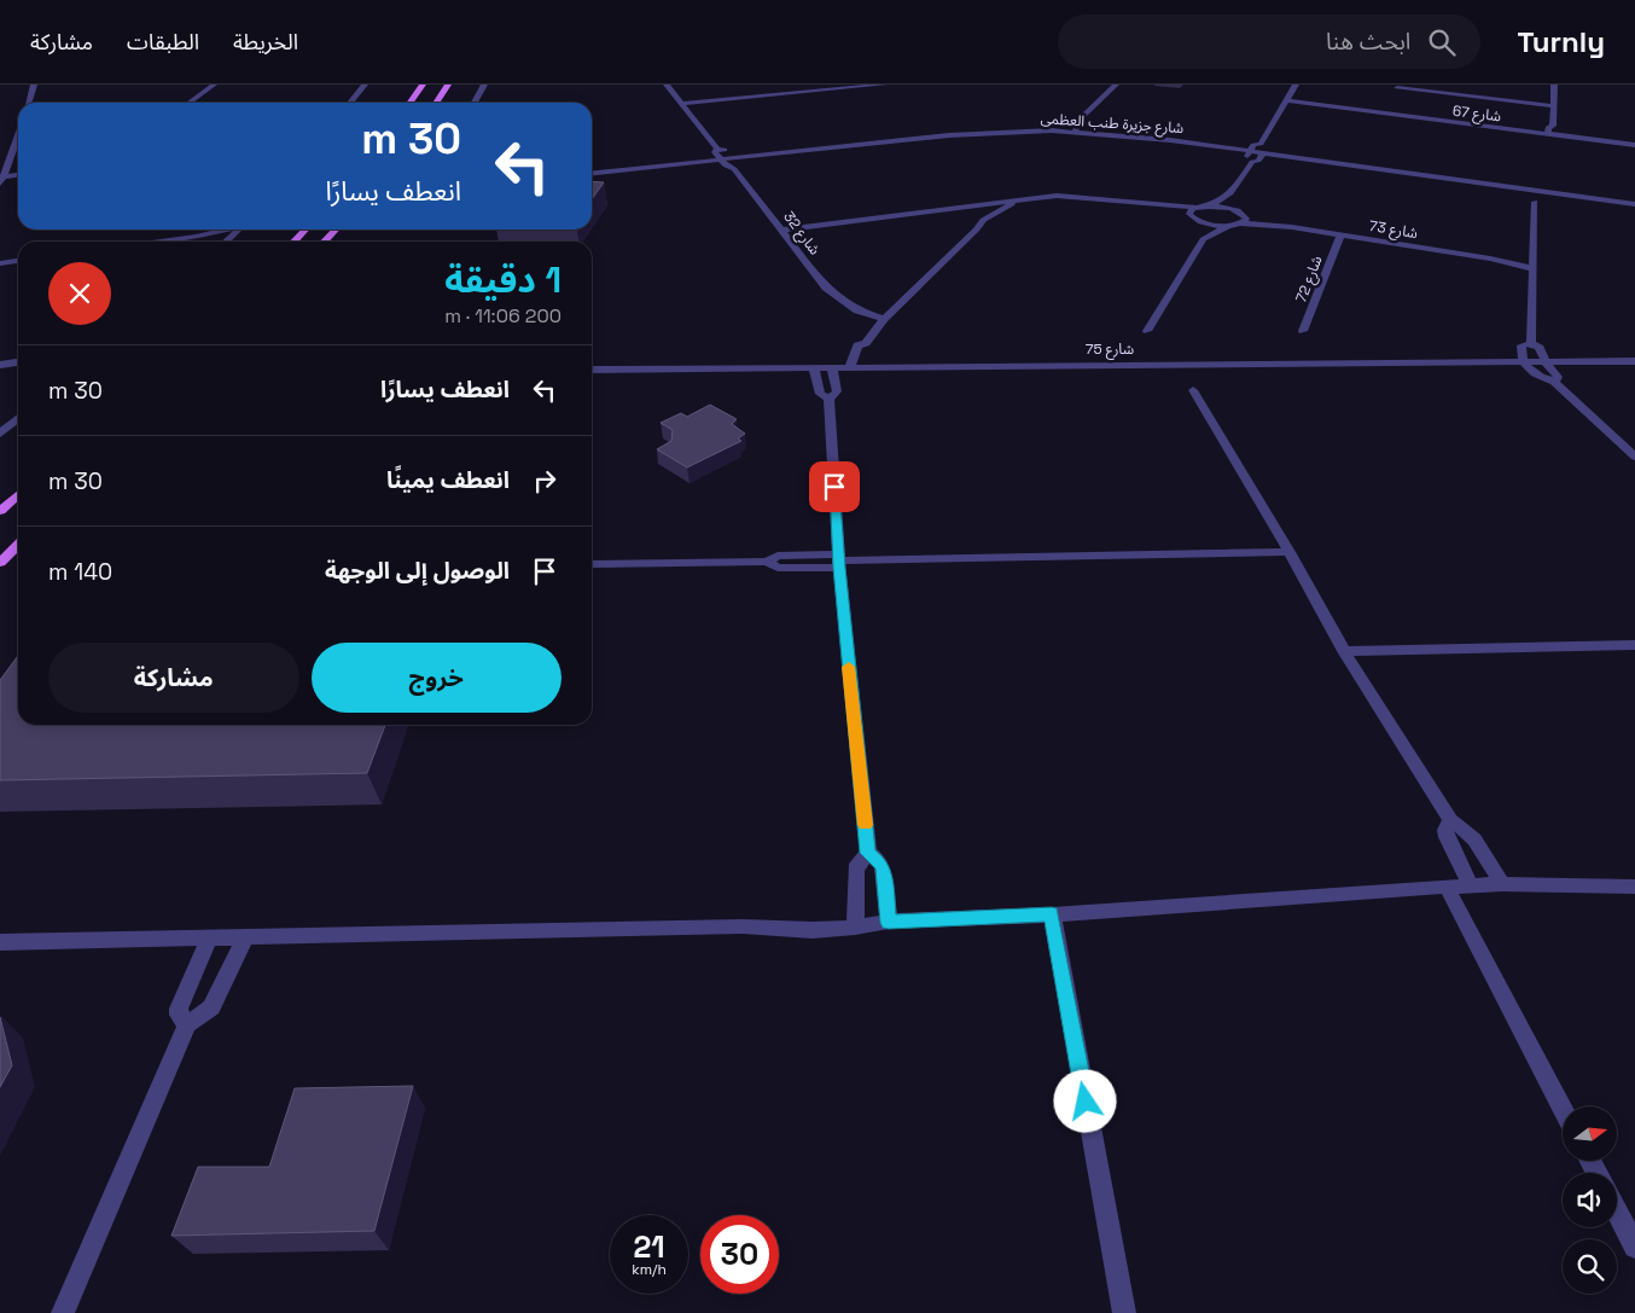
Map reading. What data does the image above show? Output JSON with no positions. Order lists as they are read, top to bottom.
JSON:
{
  "streets": {
    "street": [
      "شارع 67",
      "شارع جزيرة طنب العظمى",
      "شارع 73",
      "شارع 32",
      "شارع 72",
      "شارع 75"
    ]
  },
  "crossings": [
    ["شارع جزيرة طنب العظمى", "شارع 32"],
    ["شارع 73", "شارع 72"]
  ],
  "north": "right",
  "page": {
    "header": "Turnly",
    "search": "ابحث هنا",
    "nav": ["الخريطة", "الطبقات", "مشاركة"],
    "turn": ["30 m", "انعطف يسارًا"],
    "heading": ["1 دقيقة", "200 m · 11:06"],
    "list": [
      {
        "name": "انعطف يسارًا",
        "value": "30 m"
      },
      {
        "name": "انعطف يمينًا",
        "value": "30 m"
      },
      {
        "name": "الوصول إلى الوجهة",
        "value": "140 m"
      }
    ],
    "buttons": ["خروج", "مشاركة"],
    "speed": "21 km/h",
    "limit": "30"
  }
}
